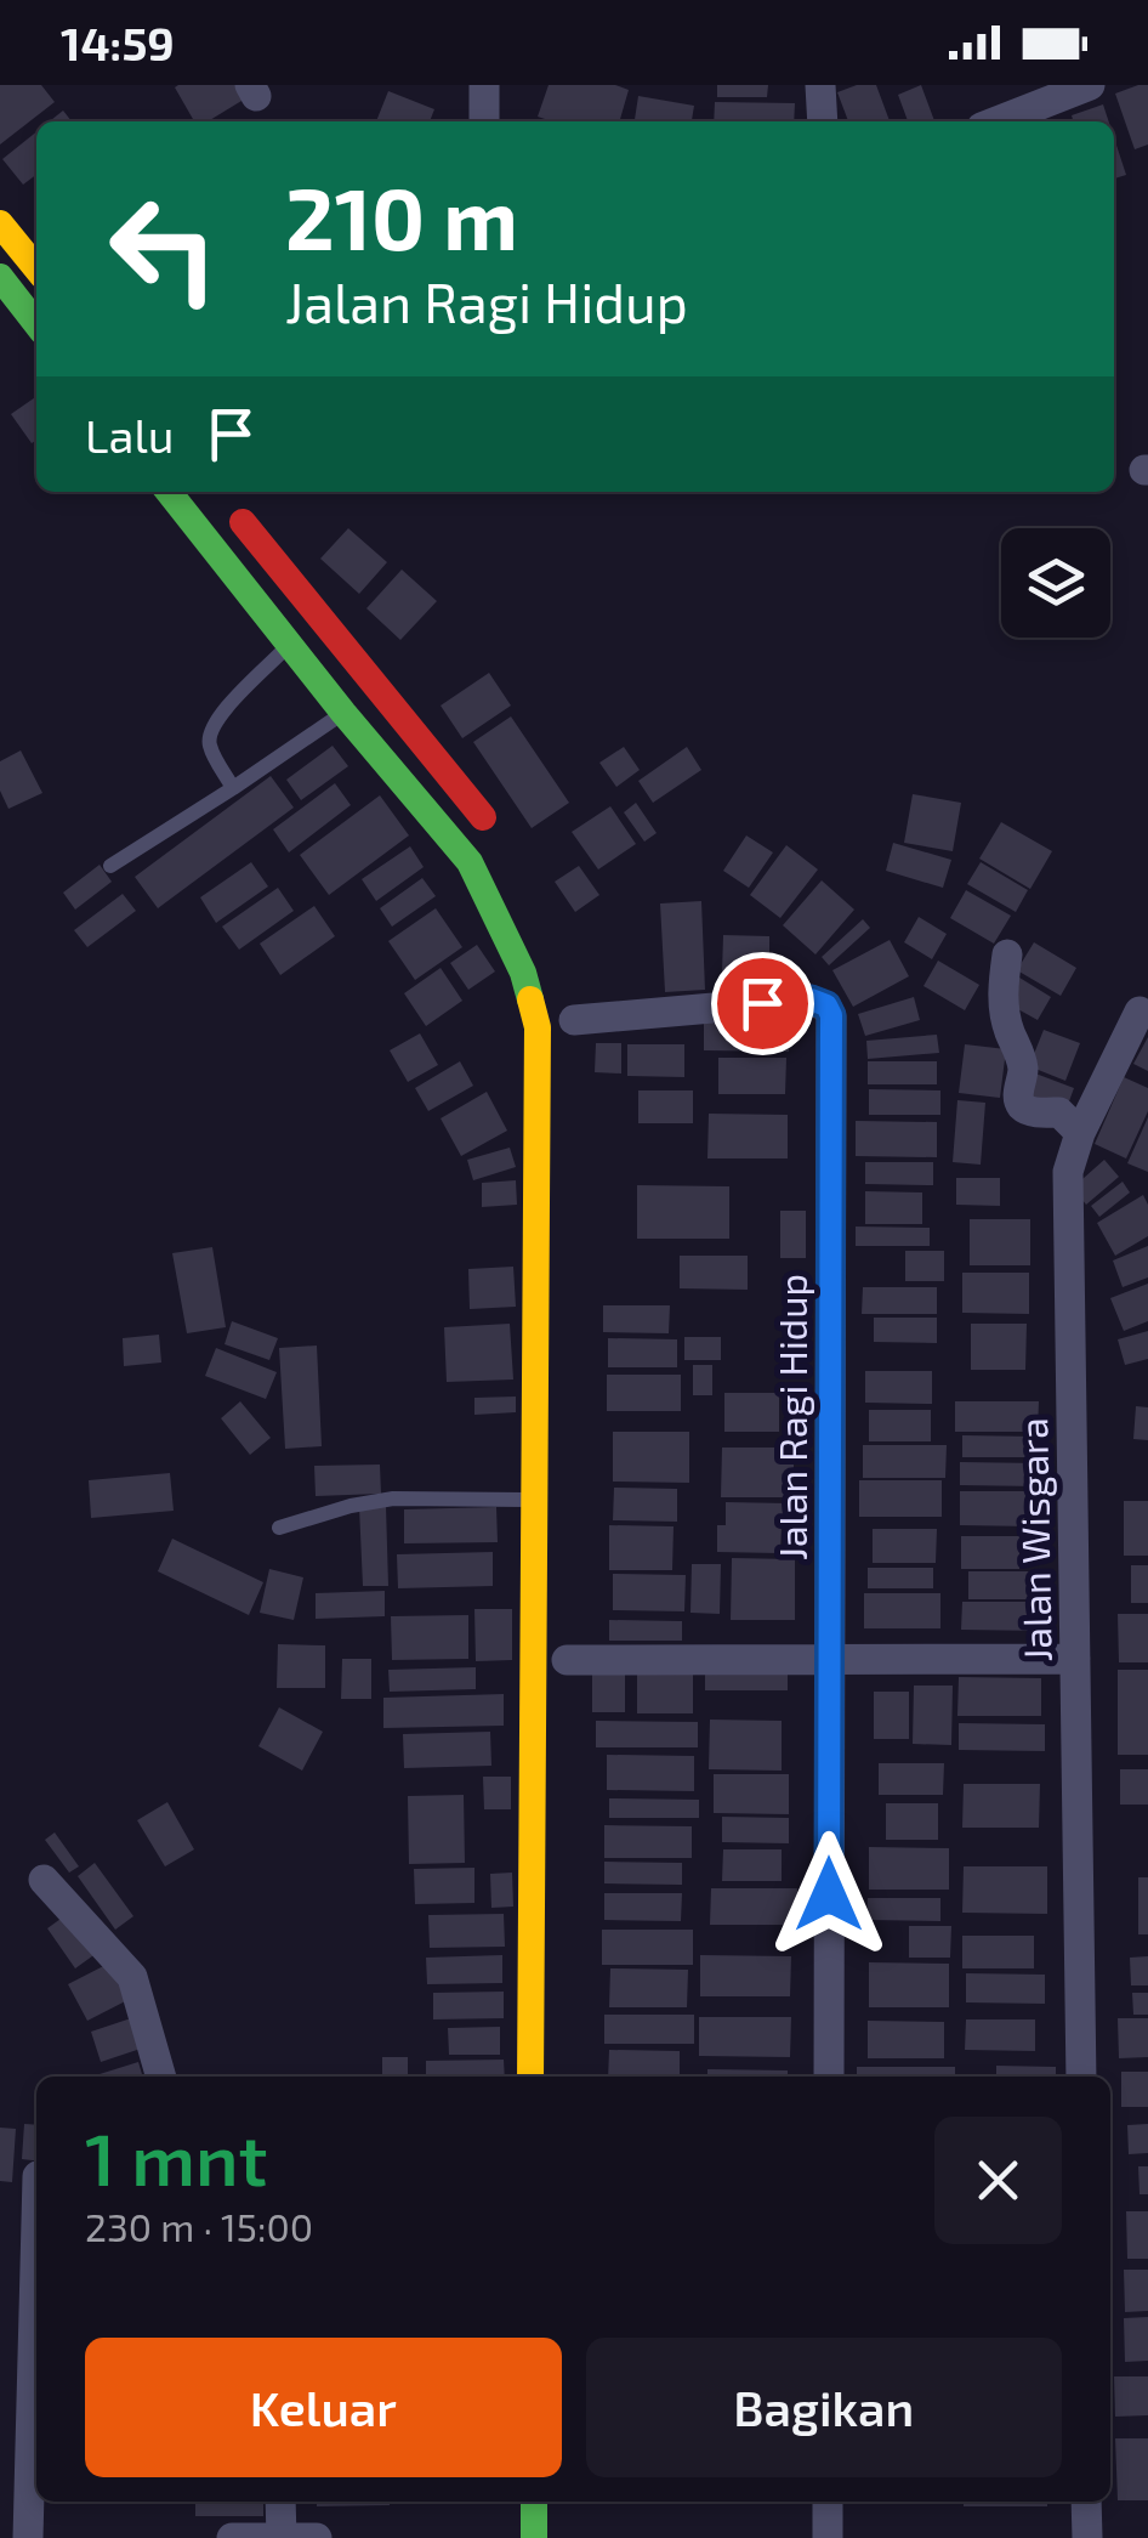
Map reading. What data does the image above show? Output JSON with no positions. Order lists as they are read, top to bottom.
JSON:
{
  "streets": {
    "street": ["Jalan Ragi Hidup", "Jalan Wisgara"]
  },
  "page": {
    "status": "14:59",
    "turn": ["210 m", "Jalan Ragi Hidup"],
    "then": "Lalu",
    "heading": ["1 mnt", "230 m · 15:00"],
    "buttons": ["Keluar", "Bagikan"]
  }
}
